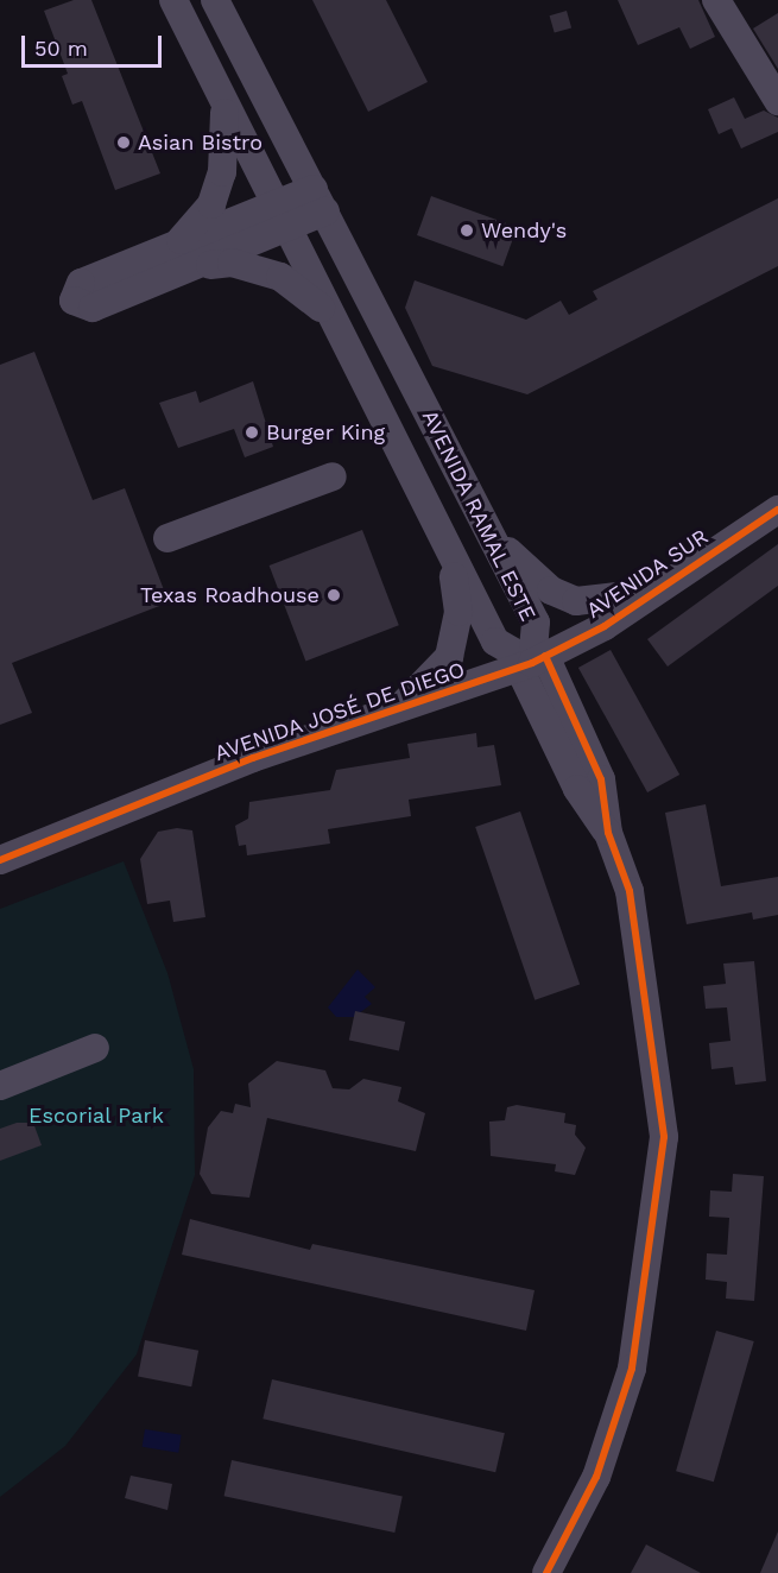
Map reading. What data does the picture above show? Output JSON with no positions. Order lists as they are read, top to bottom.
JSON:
{
  "streets": {
    "street": ["AVENIDA RAMAL ESTE", "AVENIDA SUR", "AVENIDA JOSÉ DE DIEGO"]
  },
  "crossings": [
    ["AVENIDA RAMAL ESTE", "AVENIDA SUR"],
    ["AVENIDA RAMAL ESTE", "AVENIDA JOSÉ DE DIEGO"],
    ["AVENIDA SUR", "AVENIDA JOSÉ DE DIEGO"]
  ],
  "parks": ["Escorial Park"],
  "places": [
    "Asian Bistro",
    "Wendy's",
    "Burger King",
    "Texas Roadhouse"
  ],
  "scale_bar": "50 m"
}
